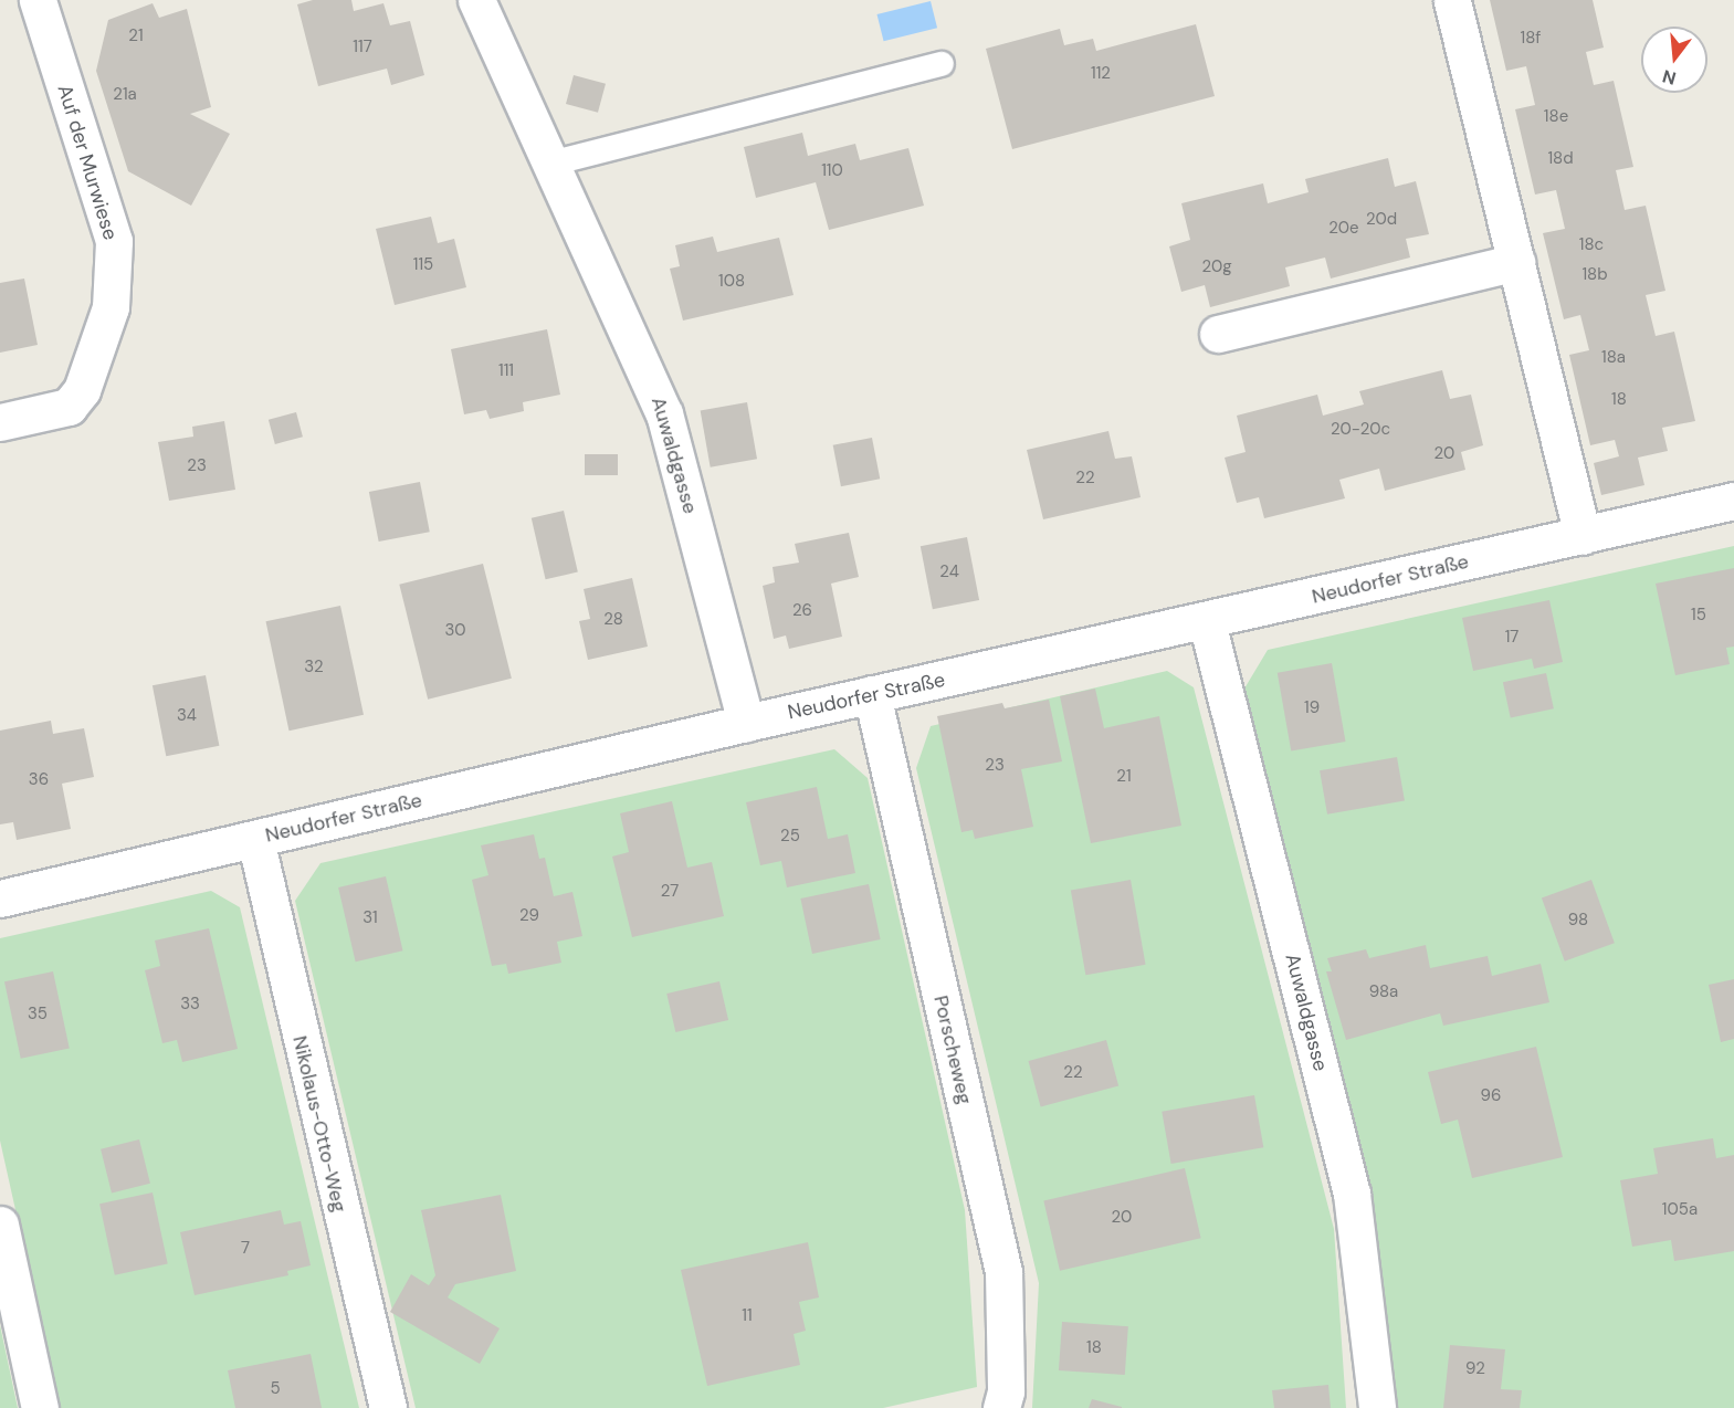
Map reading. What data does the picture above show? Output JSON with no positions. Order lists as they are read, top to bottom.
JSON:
{
  "streets": {
    "street": [
      "Auf der Murwiese",
      "Auwaldgasse",
      "Neudorfer Straße",
      "Porscheweg",
      "Nikolaus-Otto-Weg"
    ]
  },
  "crossings": [
    ["Auwaldgasse", "Neudorfer Straße"],
    ["Neudorfer Straße", "Porscheweg"],
    ["Neudorfer Straße", "Nikolaus-Otto-Weg"]
  ],
  "house_numbers": [
    "21",
    "18f",
    "117",
    "112",
    "21a",
    "18e",
    "18d",
    "110",
    "20d",
    "20e",
    "18c",
    "115",
    "20g",
    "18b",
    "108",
    "18a",
    "111",
    "18",
    "20-20c",
    "20",
    "23",
    "22",
    "24",
    "26",
    "15",
    "28",
    "30",
    "17",
    "32",
    "19",
    "34",
    "23",
    "21",
    "36",
    "25",
    "27",
    "29",
    "31",
    "98",
    "98a",
    "33",
    "35",
    "22",
    "96",
    "105a",
    "20",
    "7",
    "11",
    "18",
    "92",
    "5"
  ],
  "north": "bottom"
}
